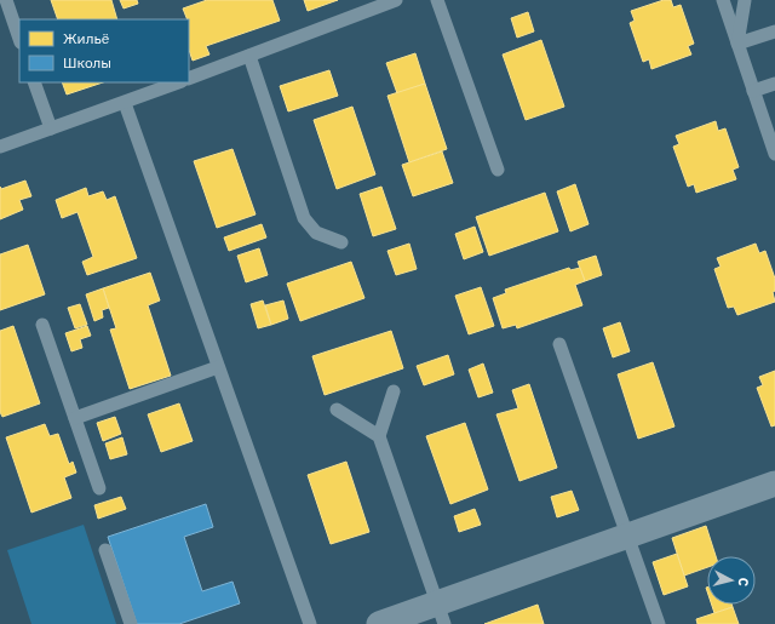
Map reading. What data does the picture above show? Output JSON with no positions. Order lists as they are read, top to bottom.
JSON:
{
  "legend": ["Жильё", "Школы"],
  "north": "right"
}
